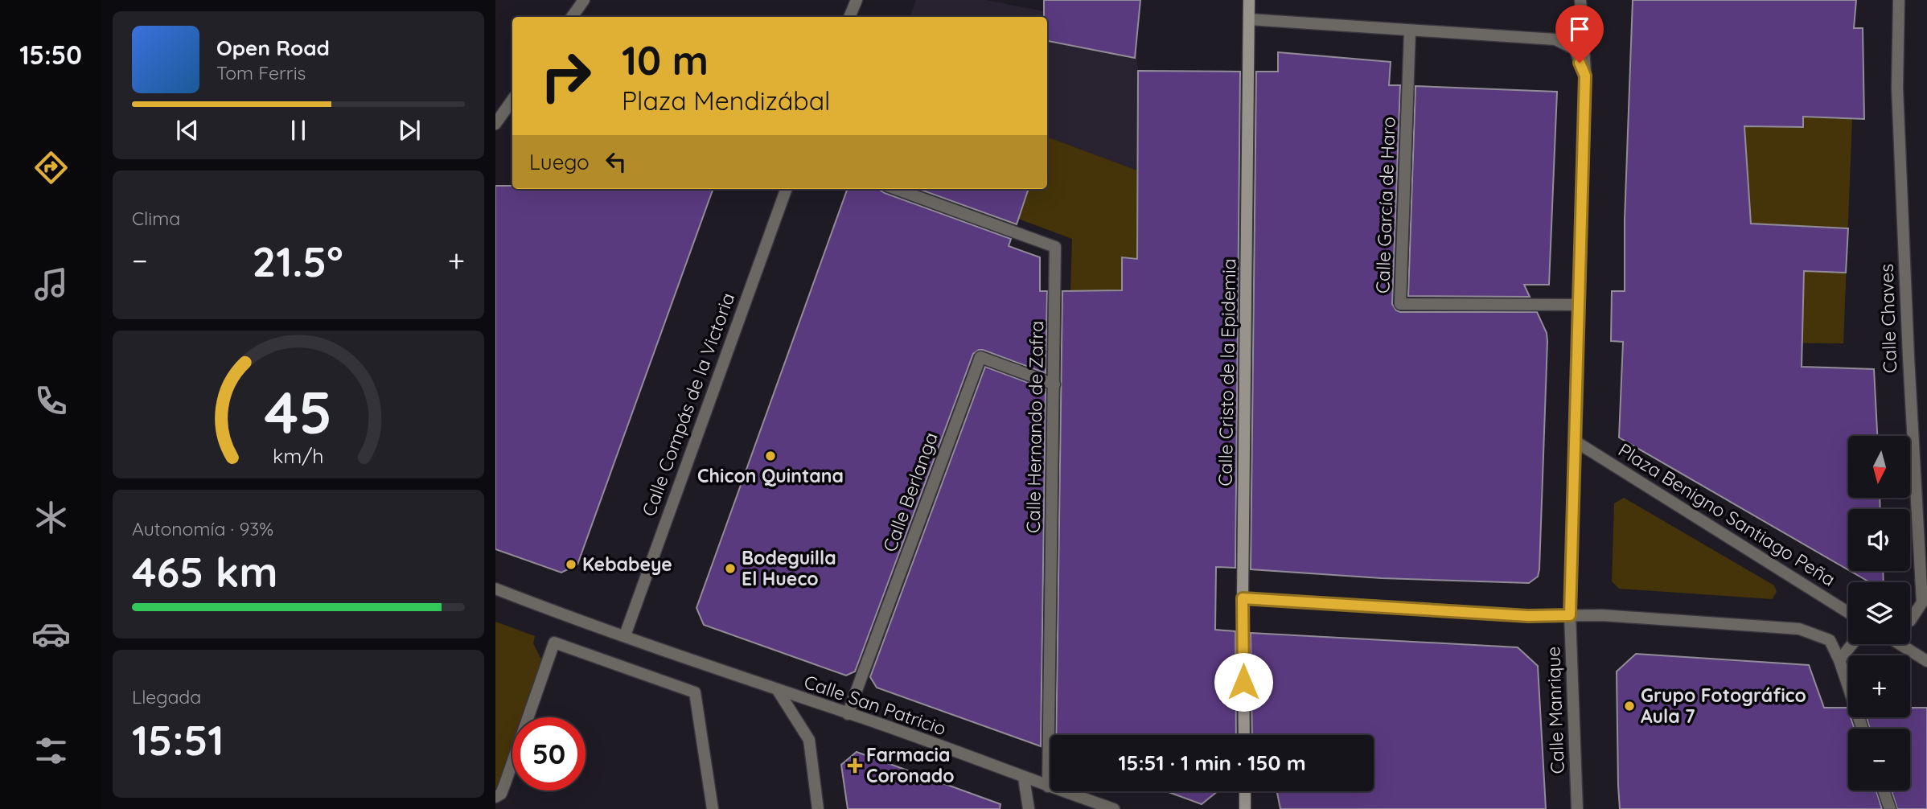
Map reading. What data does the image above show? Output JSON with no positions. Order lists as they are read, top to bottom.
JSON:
{
  "streets": {
    "main road": ["Calle Cristo de la Epidemia"],
    "street": [
      "Calle García de Haro",
      "Calle Chaves",
      "Calle Compás de la Victoria",
      "Calle Hernando de Zafra",
      "Calle Berlanga",
      "Plaza Benigno Santiago Peña",
      "Calle San Patricio",
      "Calle Manrique"
    ]
  },
  "crossings": [
    ["Calle García de Haro", "Calle Manrique"],
    ["Calle Compás de la Victoria", "Calle San Patricio"],
    ["Calle Hernando de Zafra", "Calle Berlanga"],
    ["Calle Hernando de Zafra", "Calle San Patricio"],
    ["Calle Berlanga", "Calle San Patricio"],
    ["Plaza Benigno Santiago Peña", "Calle Manrique"]
  ],
  "places": {
    "other": [
      "Chicon Quintana",
      "Kebabeye",
      "Bodeguilla El Hueco",
      "Grupo Fotográfico Aula 7"
    ],
    "health": ["Farmacia Coronado"]
  },
  "north": "bottom",
  "page": {
    "tabs": "15:50",
    "turn": ["10 m", "Plaza Mendizábal"],
    "song": ["Open Road", "Tom Ferris"],
    "then": "Luego",
    "tile": [
      "Clima",
      ["Autonomía · 93%", "465 km"],
      ["Llegada", "15:51"]
    ],
    "heat": ["−", "21.5°", "+"],
    "map_buttons": ["+", "−"],
    "limit": "50",
    "trip": "15:51 · 1 min · 150 m",
    "gauge": ["45", "km/h"]
  }
}
